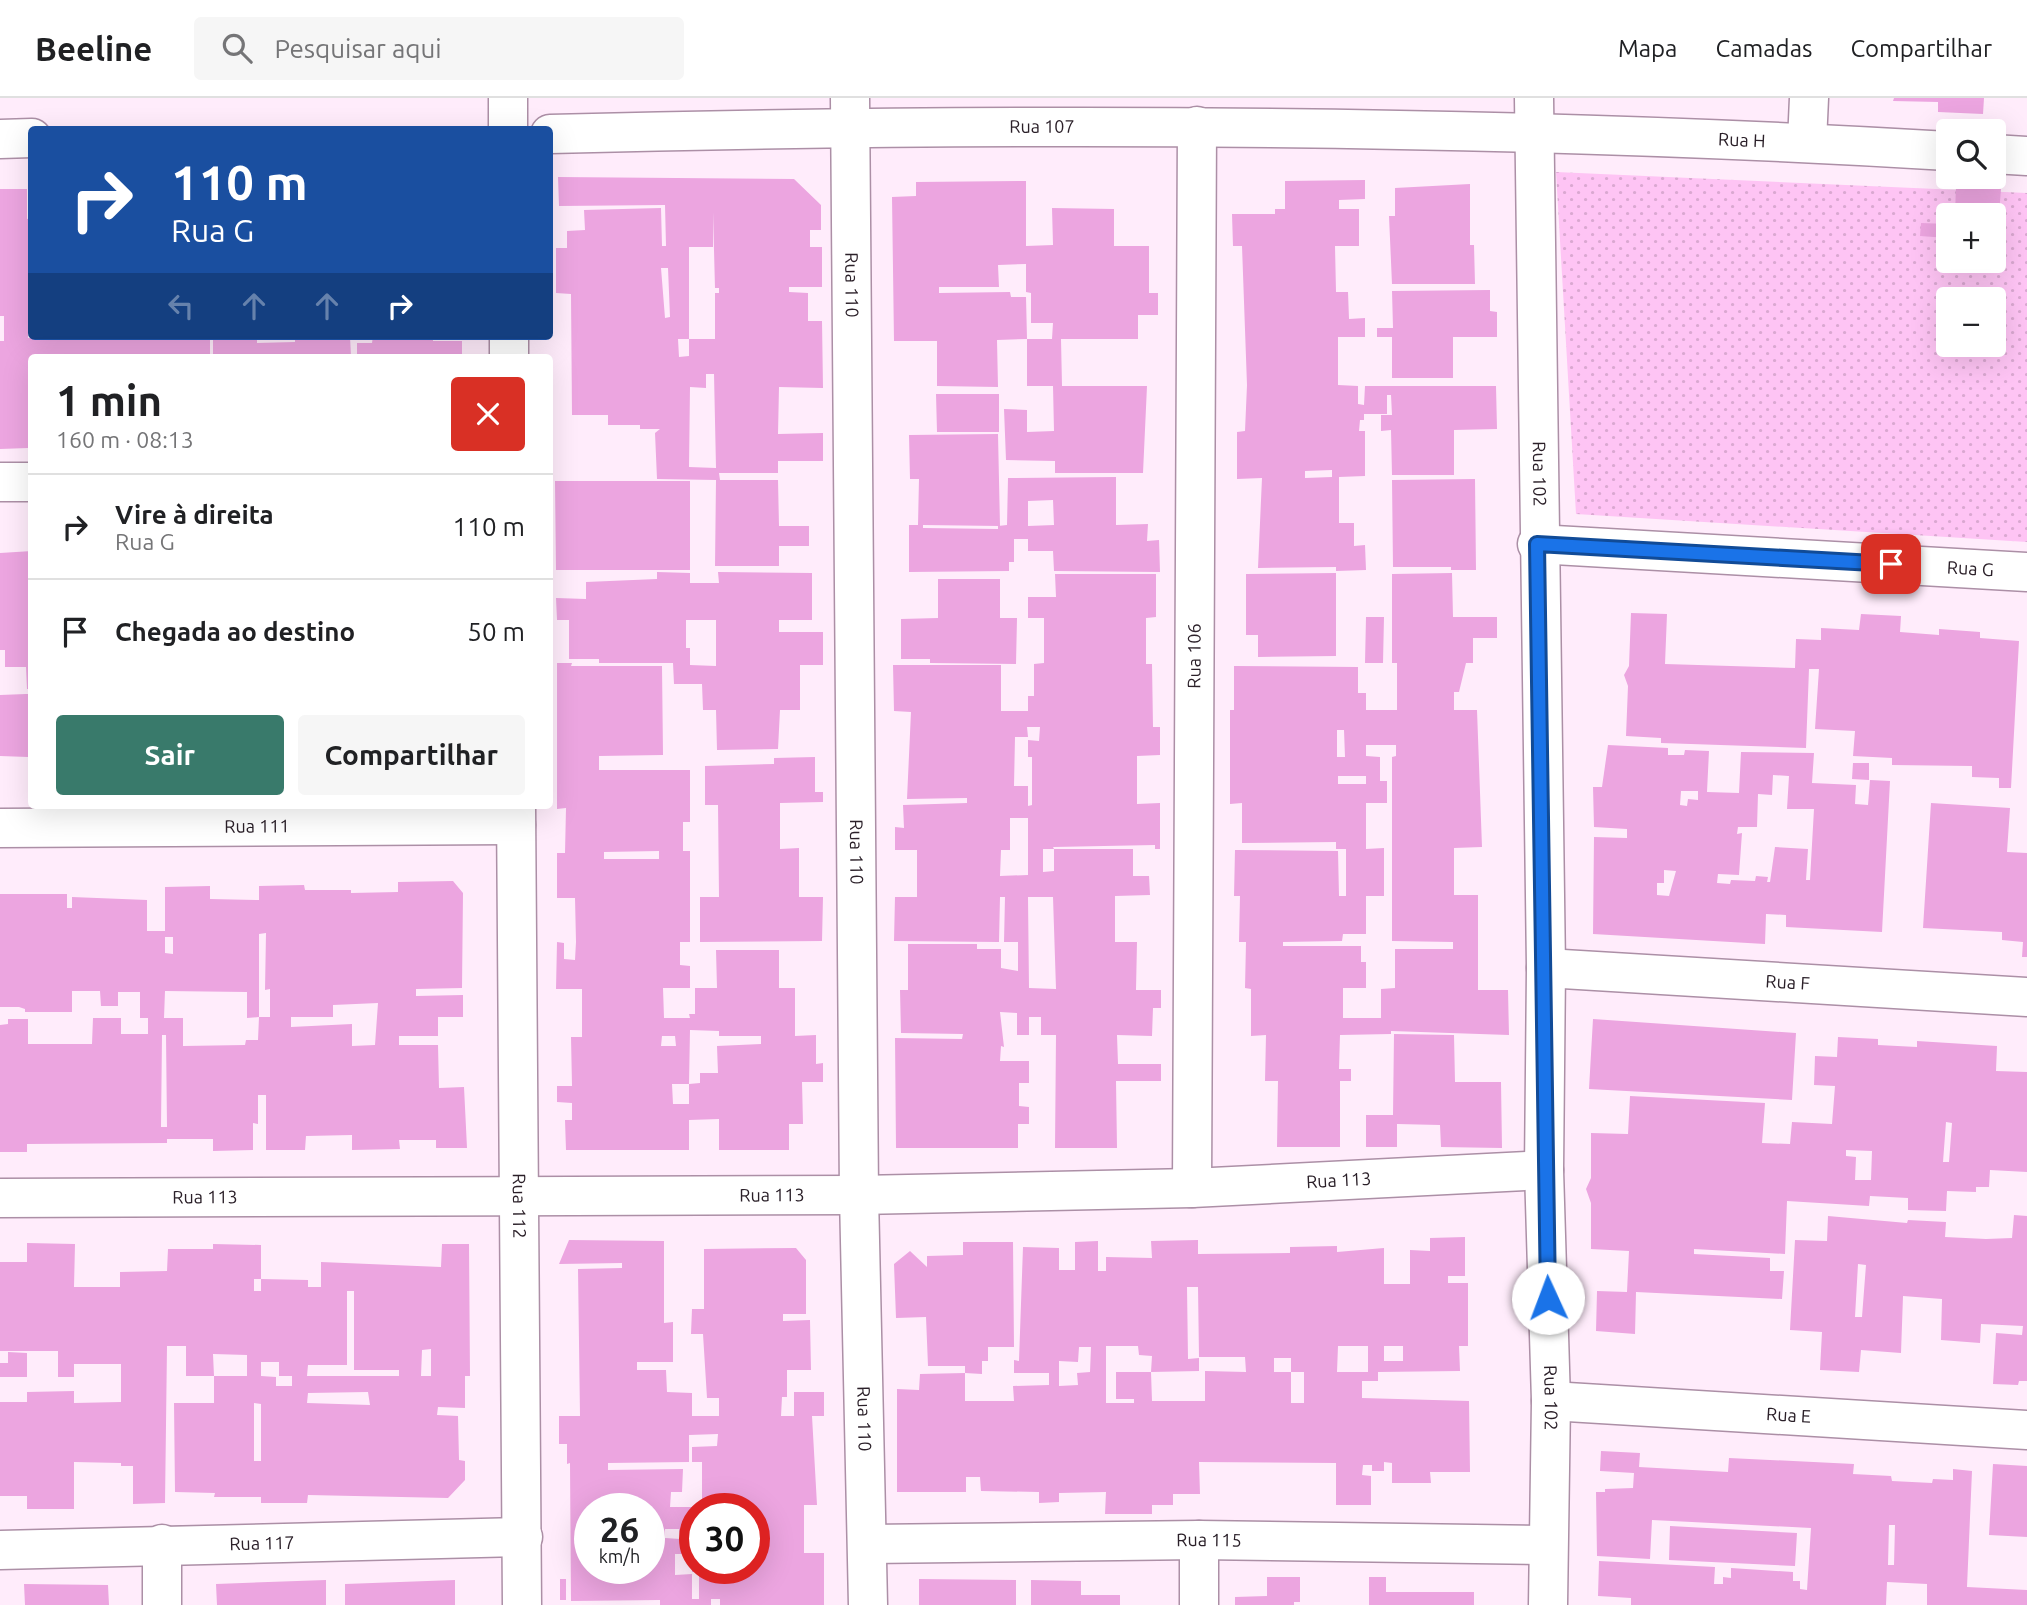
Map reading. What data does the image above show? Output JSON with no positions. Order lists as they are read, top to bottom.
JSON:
{
  "streets": {
    "street": [
      "Rua 107",
      "Rua H",
      "Rua 110",
      "Rua 102",
      "Rua G",
      "Rua 106",
      "Rua 111",
      "Rua F",
      "Rua 113",
      "Rua 112",
      "Rua E",
      "Rua 115",
      "Rua 117"
    ]
  },
  "crossings": [
    ["Rua 107", "Rua H"],
    ["Rua 107", "Rua 110"],
    ["Rua 107", "Rua 102"],
    ["Rua 107", "Rua 106"],
    ["Rua H", "Rua 102"],
    ["Rua 110", "Rua 113"],
    ["Rua 110", "Rua 115"],
    ["Rua 102", "Rua G"],
    ["Rua 102", "Rua F"],
    ["Rua 102", "Rua 113"],
    ["Rua 102", "Rua E"],
    ["Rua 102", "Rua 115"],
    ["Rua 106", "Rua 113"],
    ["Rua 111", "Rua 112"],
    ["Rua 113", "Rua 112"],
    ["Rua 112", "Rua 117"]
  ],
  "page": {
    "header": "Beeline",
    "search": "Pesquisar aqui",
    "nav": ["Mapa", "Camadas", "Compartilhar"],
    "map_buttons": ["+", "−"],
    "turn": ["110 m", "Rua G"],
    "heading": ["1 min", "160 m · 08:13"],
    "list": [
      {
        "name": "Vire à direita",
        "note": "Rua G",
        "value": "110 m"
      },
      {
        "name": "Chegada ao destino",
        "value": "50 m"
      }
    ],
    "buttons": ["Sair", "Compartilhar"],
    "speed": "26 km/h",
    "limit": "30"
  }
}
